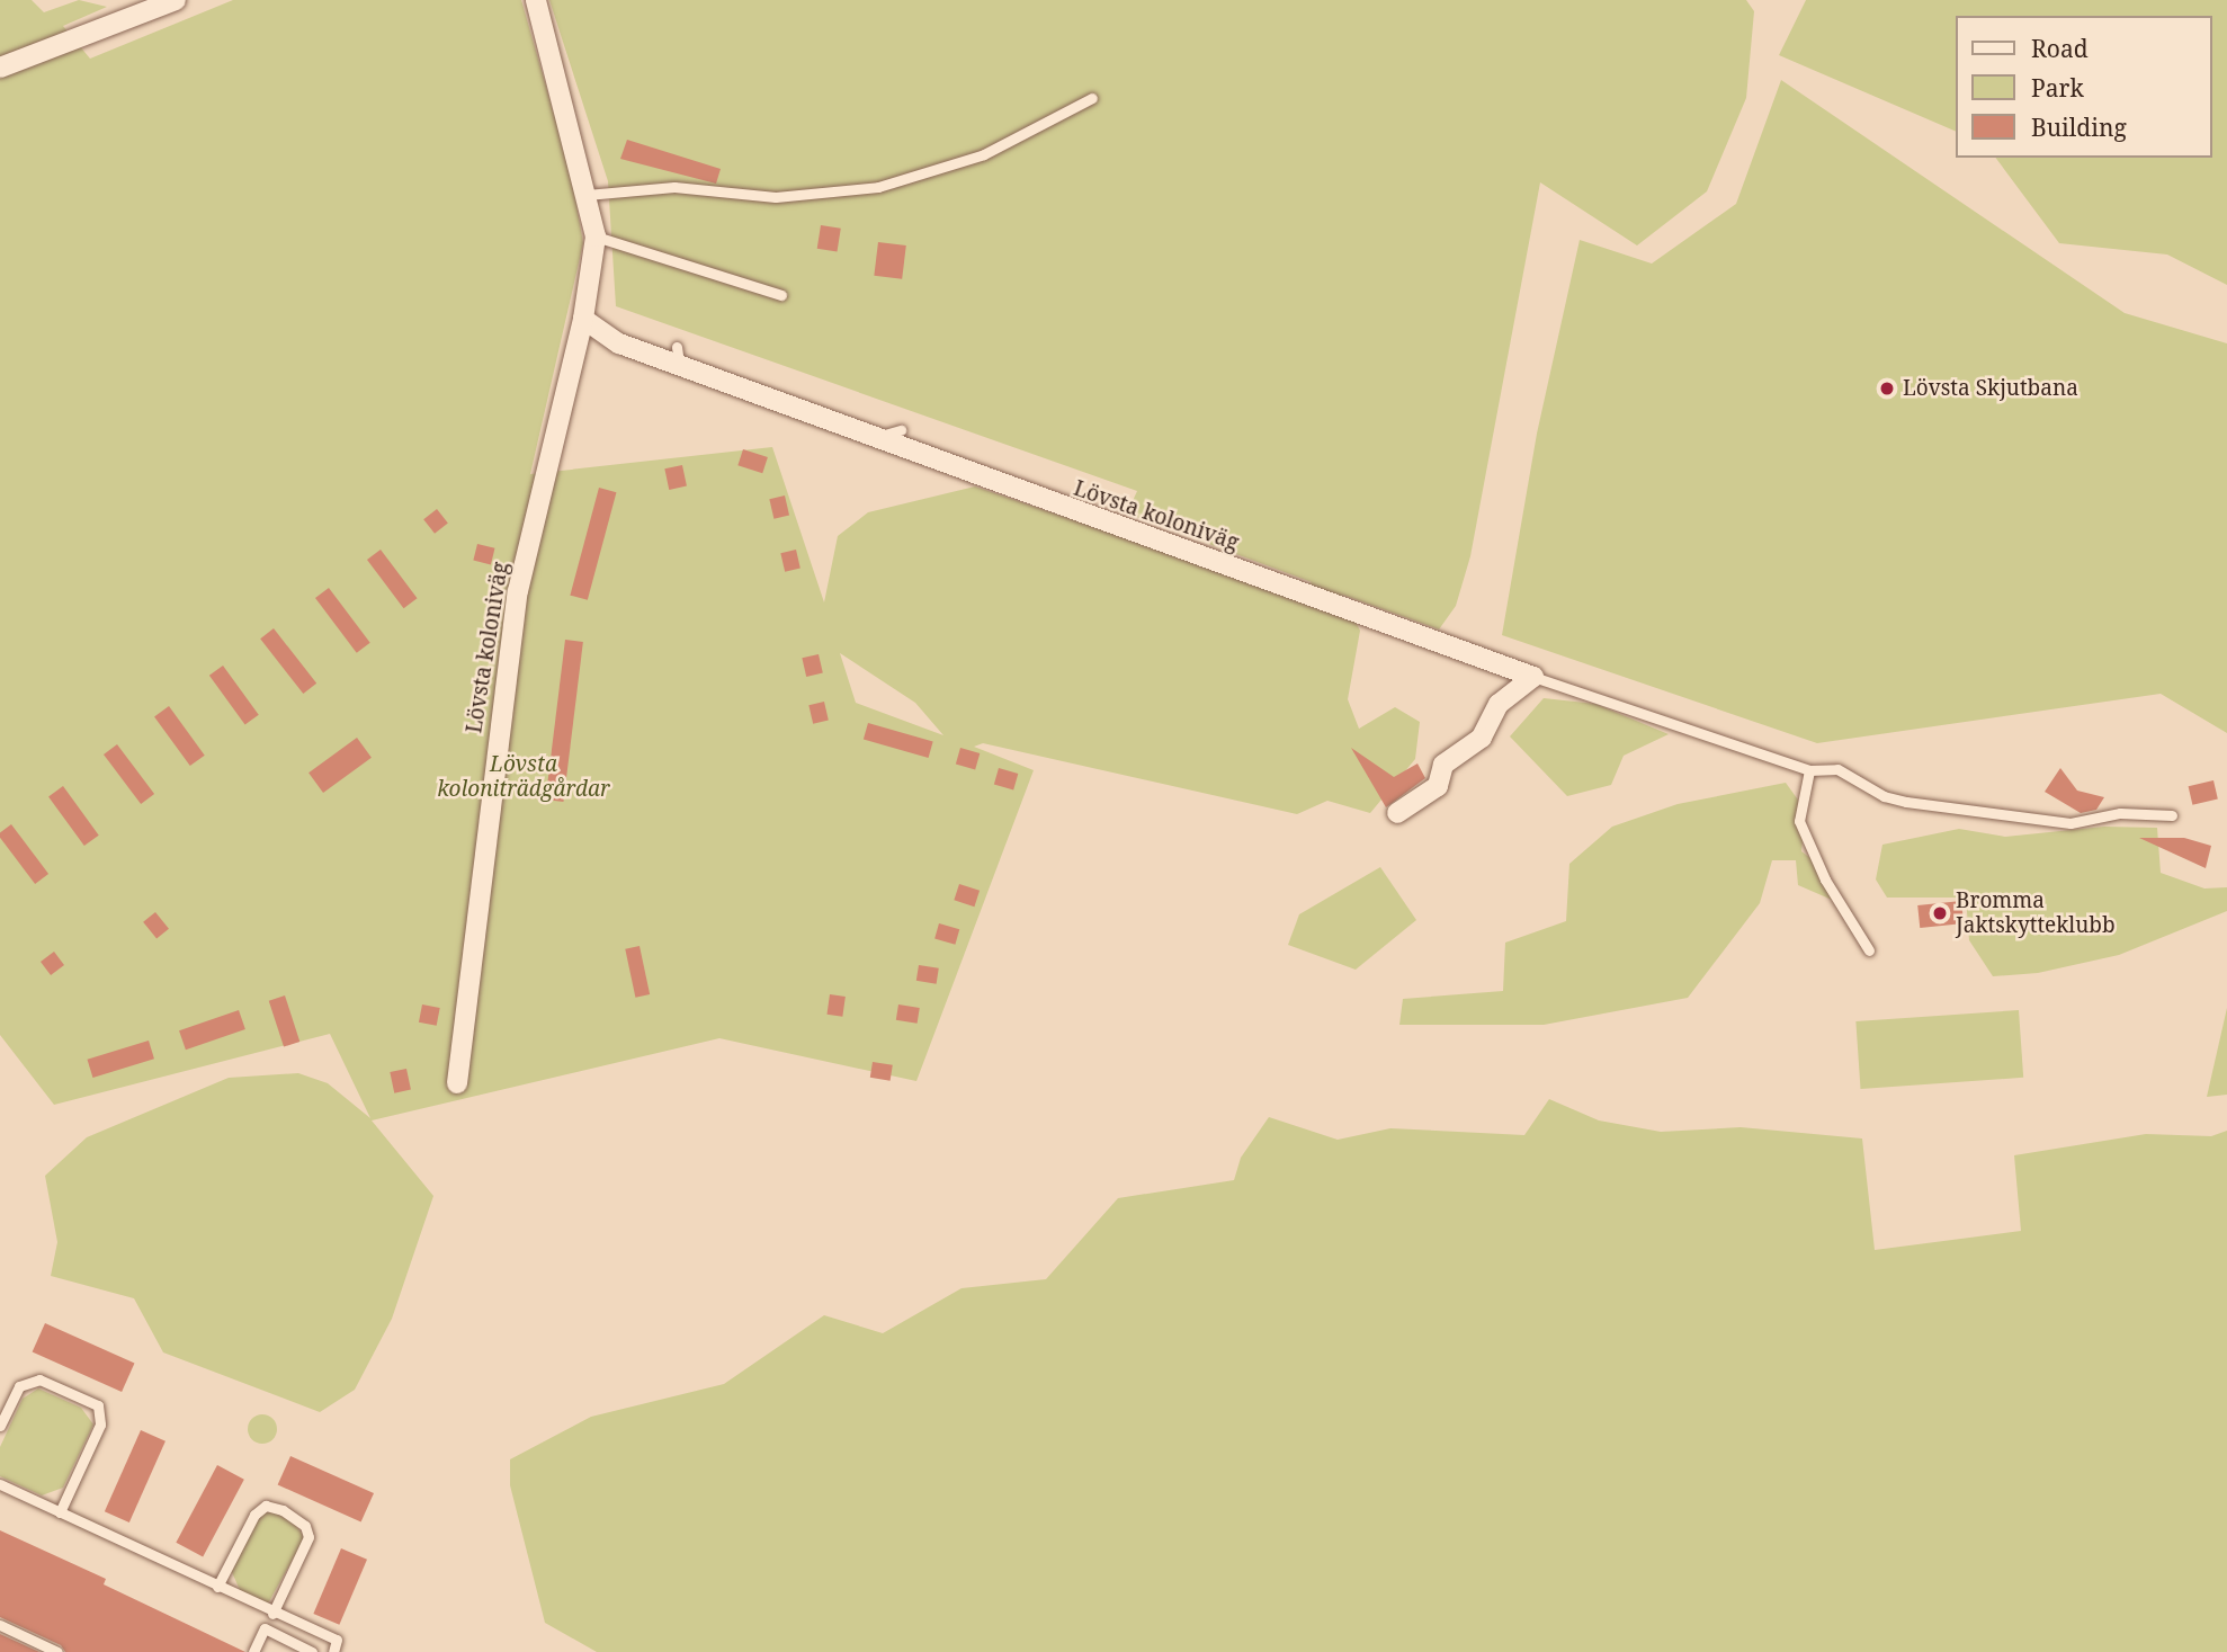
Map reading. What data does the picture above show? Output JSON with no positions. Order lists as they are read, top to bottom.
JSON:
{
  "streets": {
    "street": ["Lövsta koloniväg"]
  },
  "parks": ["Lövsta koloniträdgårdar"],
  "places": ["Lövsta Skjutbana", "Bromma Jaktskytteklubb"],
  "legend": ["Road", "Park", "Building"]
}
